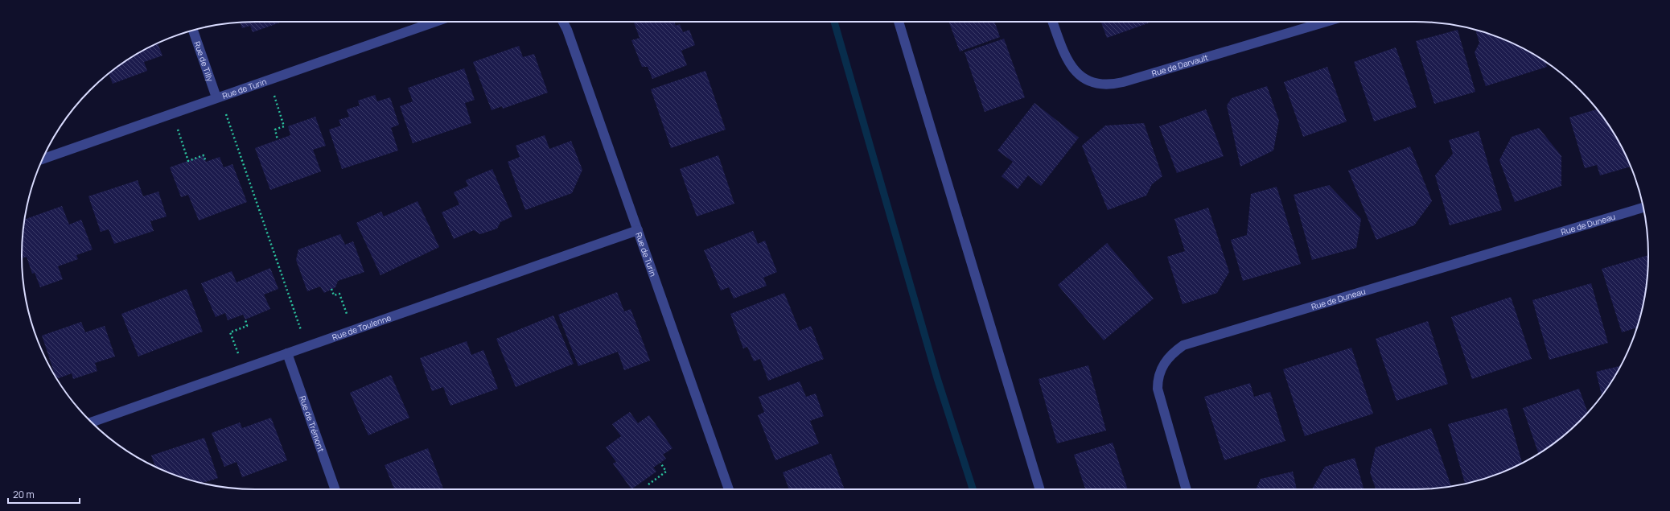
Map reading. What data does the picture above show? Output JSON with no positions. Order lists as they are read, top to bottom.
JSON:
{
  "streets": {
    "street": [
      "Rue de Tilly",
      "Rue de Darvault",
      "Rue de Turin",
      "Rue de Duneau",
      "Rue de Toulenne",
      "Rue de Trémont"
    ]
  },
  "crossings": [
    ["Rue de Tilly", "Rue de Turin"],
    ["Rue de Turin", "Rue de Toulenne"],
    ["Rue de Toulenne", "Rue de Trémont"]
  ],
  "scale_bar": "20 m"
}
